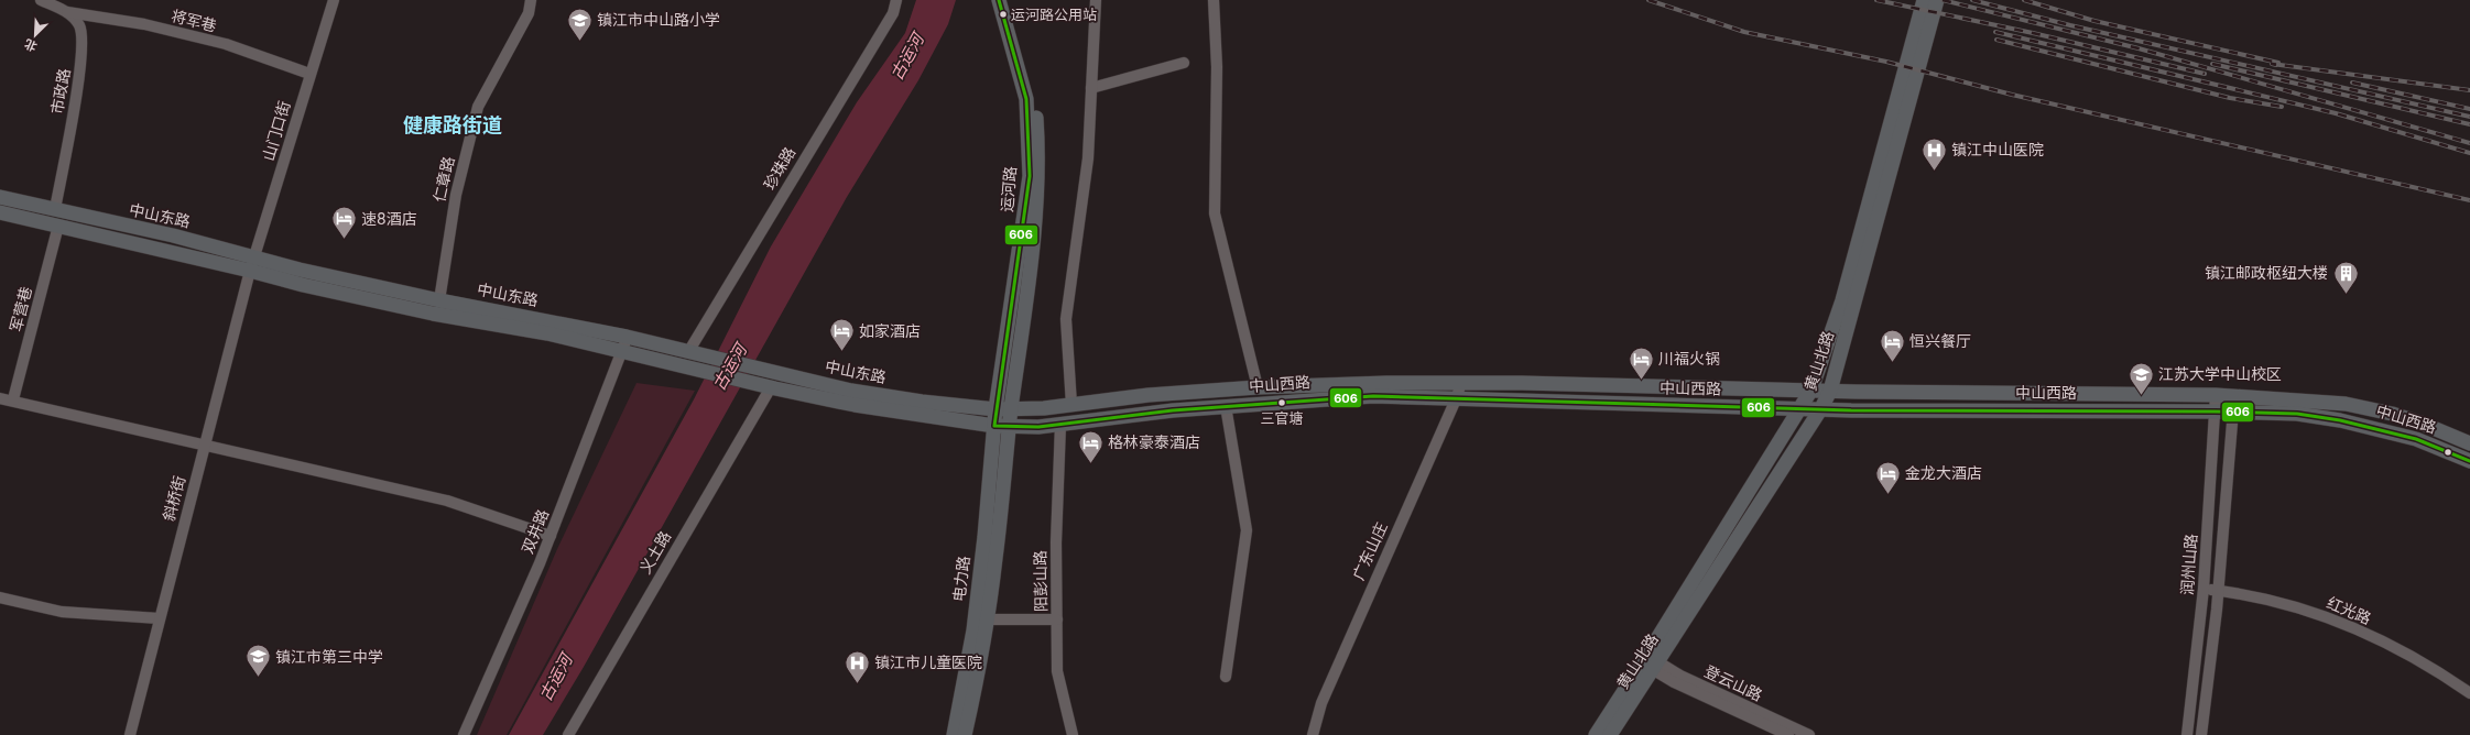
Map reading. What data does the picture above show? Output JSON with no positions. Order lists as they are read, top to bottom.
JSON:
{
  "streets": {
    "main road": [
      "运河路",
      "中山东路",
      "黄山北路",
      "中山西路",
      "电力路"
    ],
    "street": [
      "将军巷",
      "市政路",
      "山门口街",
      "珍珠路",
      "仁章路",
      "军营巷",
      "斜桥街",
      "双井路",
      "广东山庄",
      "义土路",
      "润州山路",
      "阳彭山路",
      "红光路",
      "登云山路"
    ]
  },
  "crossings": [
    ["将军巷", "市政路"],
    ["将军巷", "山门口街"],
    ["市政路", "中山东路"],
    ["山门口街", "中山东路"],
    ["山门口街", "斜桥街"],
    ["珍珠路", "中山东路"],
    ["仁章路", "中山东路"],
    ["运河路", "中山东路"],
    ["运河路", "中山西路"],
    ["运河路", "电力路"],
    ["中山东路", "军营巷"],
    ["中山东路", "中山西路"],
    ["中山东路", "斜桥街"],
    ["中山东路", "双井路"],
    ["中山东路", "义土路"],
    ["中山东路", "电力路"],
    ["黄山北路", "中山西路"],
    ["黄山北路", "登云山路"],
    ["中山西路", "广东山庄"],
    ["中山西路", "润州山路"],
    ["中山西路", "电力路"],
    ["中山西路", "阳彭山路"],
    ["润州山路", "红光路"]
  ],
  "districts": ["健康路街道"],
  "water": ["古运河"],
  "places": {
    "other": ["运河路公用站", "三官塘"],
    "school or university": ["镇江市中山路小学", "江苏大学中山校区", "镇江市第三中学"],
    "hospital": ["镇江中山医院", "镇江市儿童医院"],
    "hotel": [
      "速8酒店",
      "如家酒店",
      "恒兴餐厅",
      "川福火锅",
      "格林豪泰酒店",
      "金龙大酒店"
    ],
    "building": ["镇江邮政枢纽大楼"]
  },
  "lines": ["transit line 606"],
  "north": "bottom left"
}
